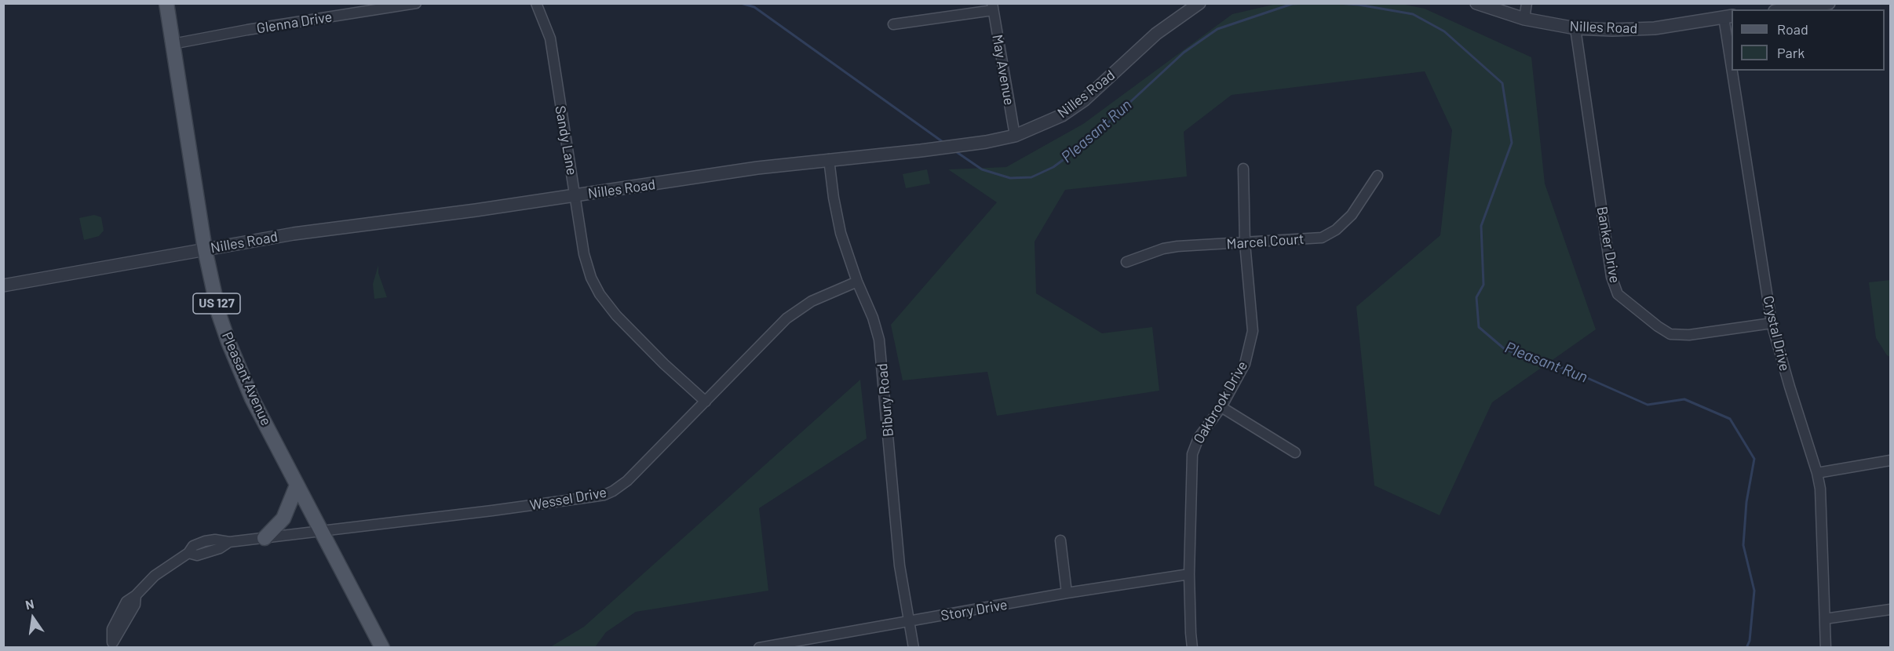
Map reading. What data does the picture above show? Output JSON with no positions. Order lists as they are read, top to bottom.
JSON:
{
  "streets": {
    "main road": ["US 127", "Pleasant Avenue"],
    "street": [
      "Glenna Drive",
      "Nilles Road",
      "May Avenue",
      "Sandy Lane",
      "Marcel Court",
      "Banker Drive",
      "Crystal Drive",
      "Bibury Road",
      "Oakbrook Drive",
      "Wessel Drive",
      "Story Drive"
    ]
  },
  "crossings": [
    ["Glenna Drive", "Pleasant Avenue"],
    ["Nilles Road", "May Avenue"],
    ["Nilles Road", "Sandy Lane"],
    ["Nilles Road", "Banker Drive"],
    ["Nilles Road", "Crystal Drive"],
    ["Nilles Road", "Pleasant Avenue"],
    ["Nilles Road", "Bibury Road"],
    ["Sandy Lane", "Wessel Drive"],
    ["Marcel Court", "Oakbrook Drive"],
    ["Banker Drive", "Crystal Drive"],
    ["Pleasant Avenue", "Wessel Drive"],
    ["Bibury Road", "Wessel Drive"],
    ["Bibury Road", "Story Drive"],
    ["Oakbrook Drive", "Story Drive"]
  ],
  "water": ["Pleasant Run"],
  "legend": ["Road", "Park"],
  "north": "top"
}
